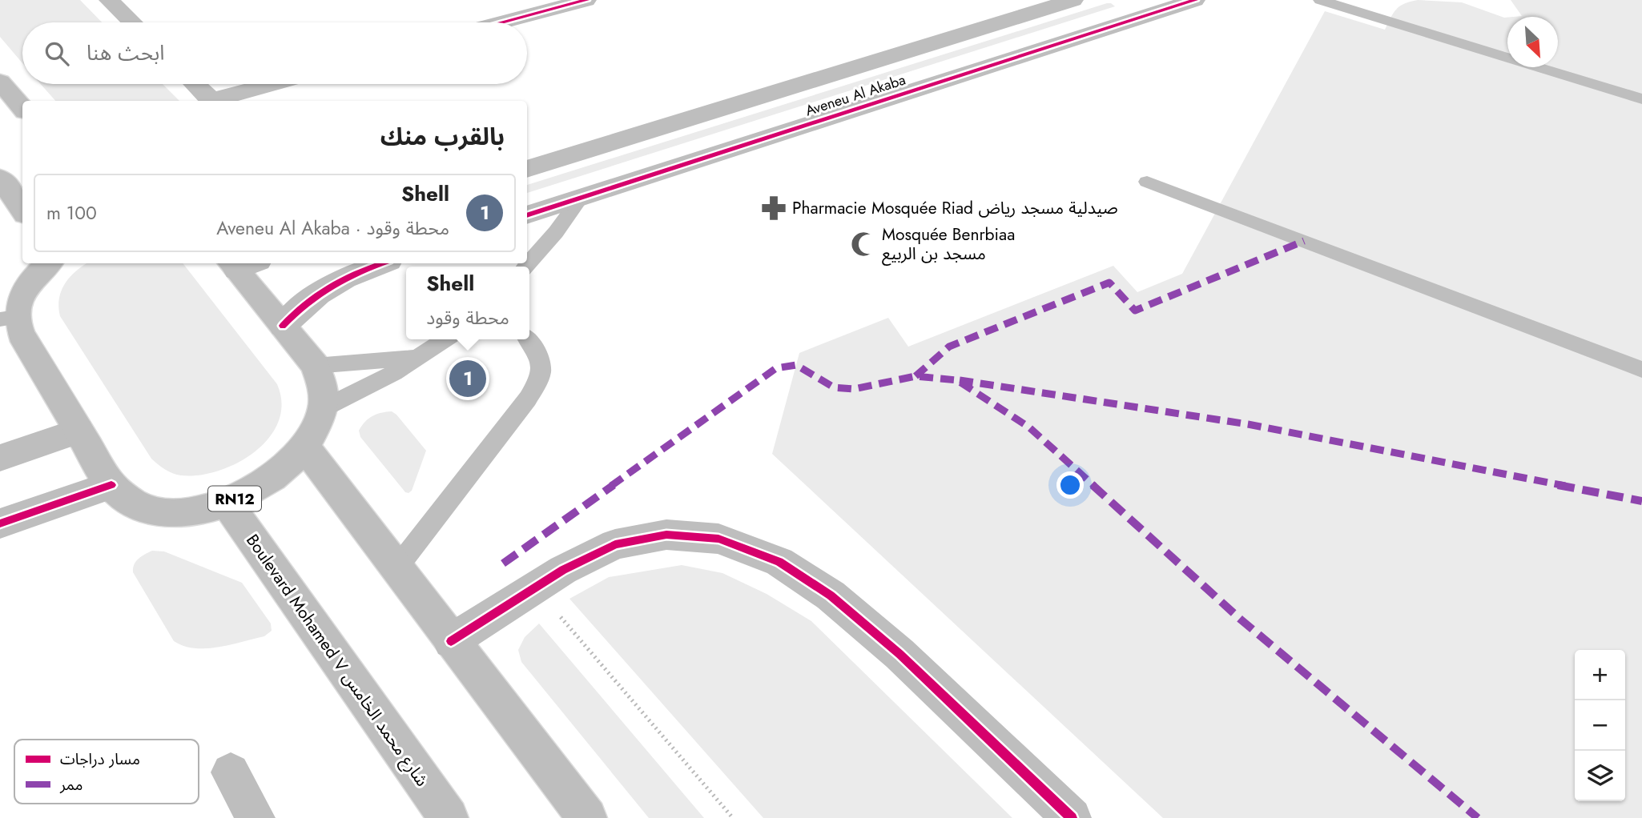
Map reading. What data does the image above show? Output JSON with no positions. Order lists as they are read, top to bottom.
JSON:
{
  "streets": {
    "street": ["Aveneu Al Akaba", "RN12", "Boulevard Mohamed V شارع محمد الخامس"]
  },
  "crossings": [
    ["RN12", "Boulevard Mohamed V شارع محمد الخامس"]
  ],
  "places": {
    "pharmacy": ["Pharmacie Mosquée Riad صيدلية مسجد رياض"],
    "mosque": ["Mosquée Benrbiaa مسجد بن الربيع"]
  },
  "legend": ["مسار دراجات", "ممر"],
  "north": "bottom right",
  "page": {
    "search": "ابحث هنا",
    "heading": "بالقرب منك",
    "list": [
      {
        "mark": "1",
        "name": "Shell",
        "note": "محطة وقود · Aveneu Al Akaba",
        "value": "100 m"
      }
    ],
    "popup": ["Shell", "محطة وقود"],
    "pins": "1",
    "map_buttons": ["+", "−"]
  }
}
